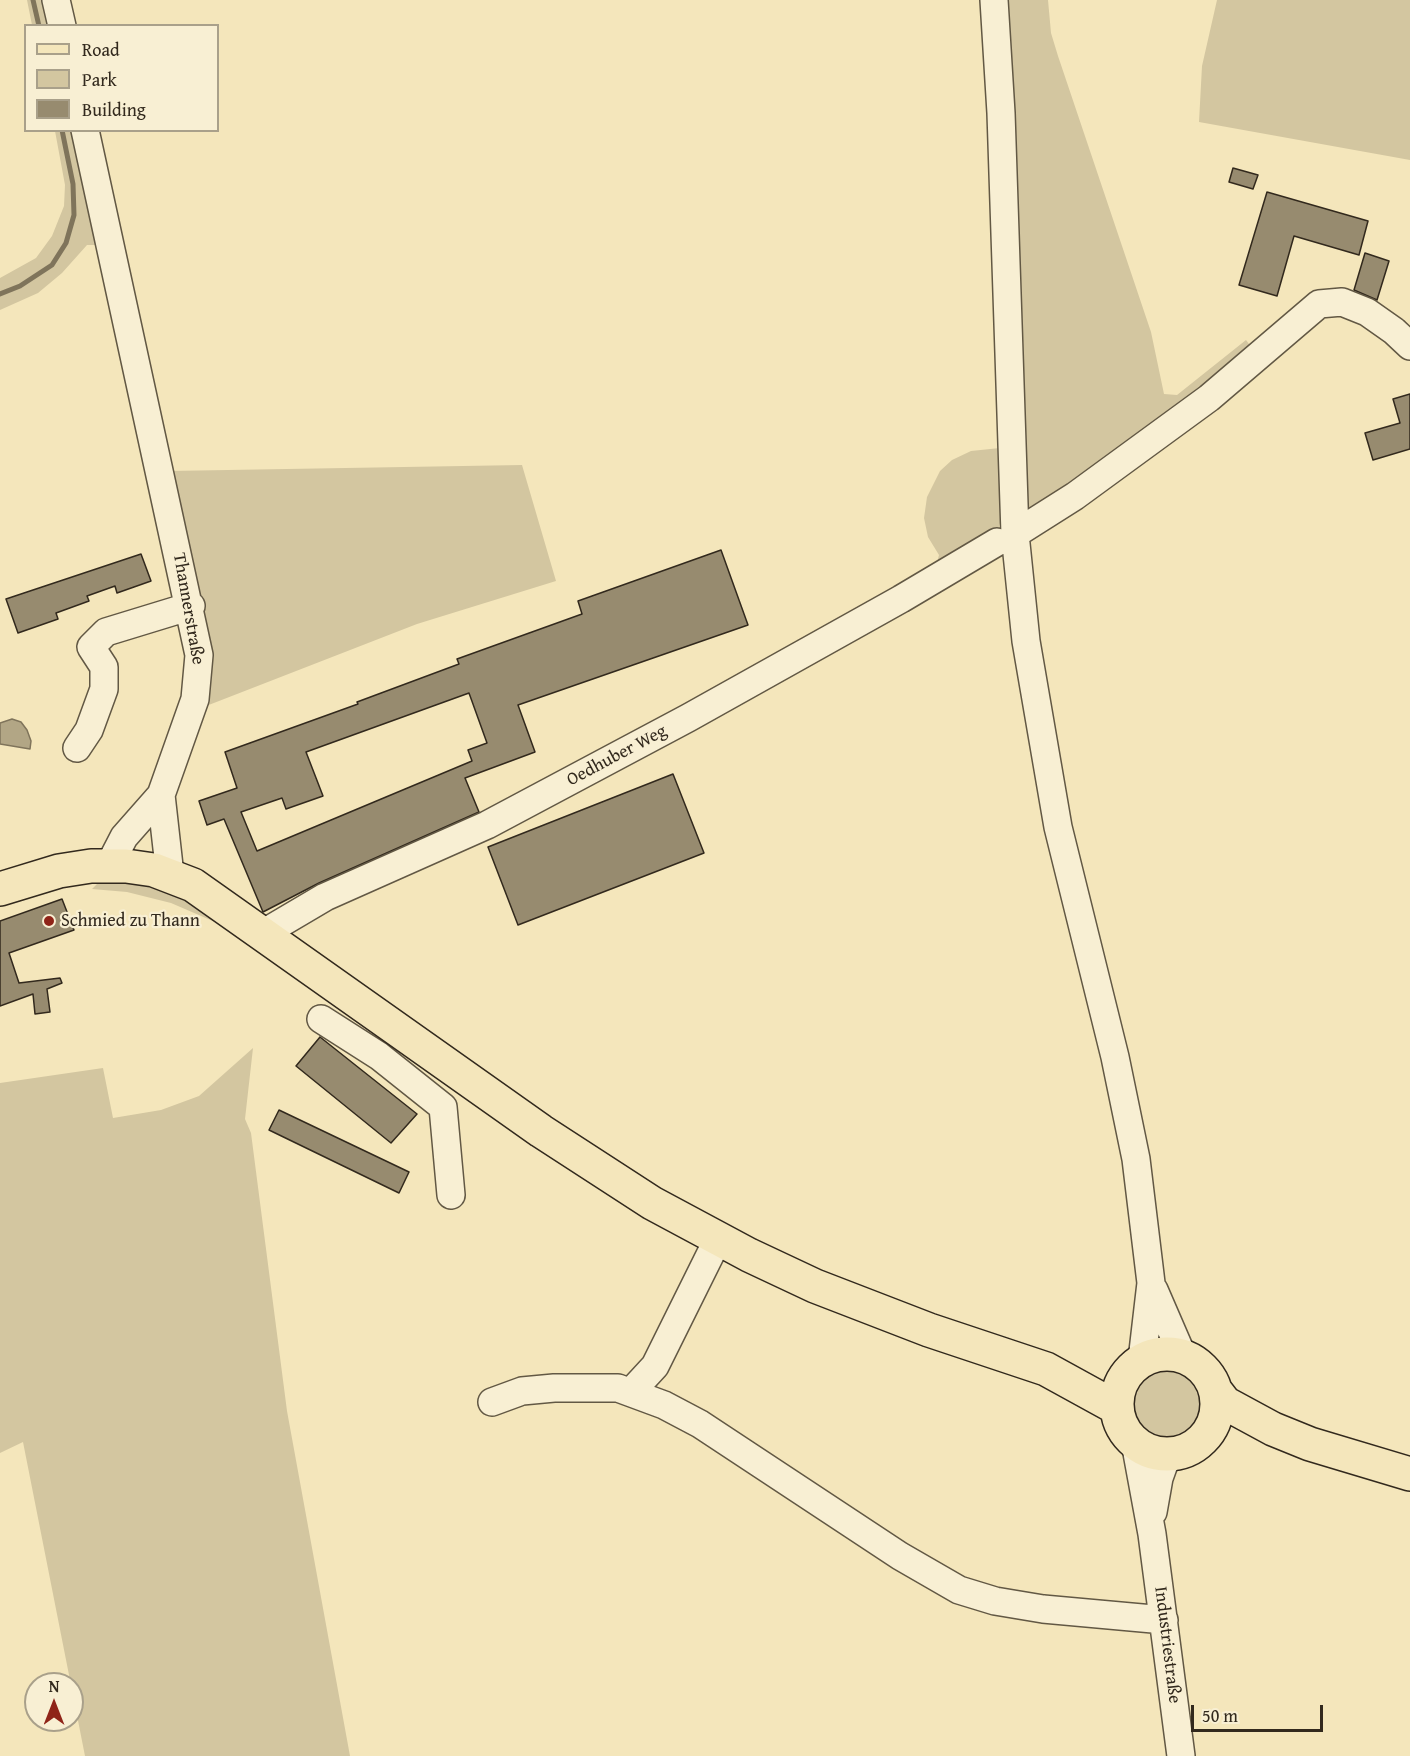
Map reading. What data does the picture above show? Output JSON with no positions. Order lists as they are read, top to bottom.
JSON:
{
  "streets": {
    "street": ["Thannerstraße", "Oedhuber Weg", "Industriestraße"]
  },
  "places": ["Schmied zu Thann"],
  "legend": ["Road", "Park", "Building"],
  "scale_bar": "50 m",
  "north": "top"
}
